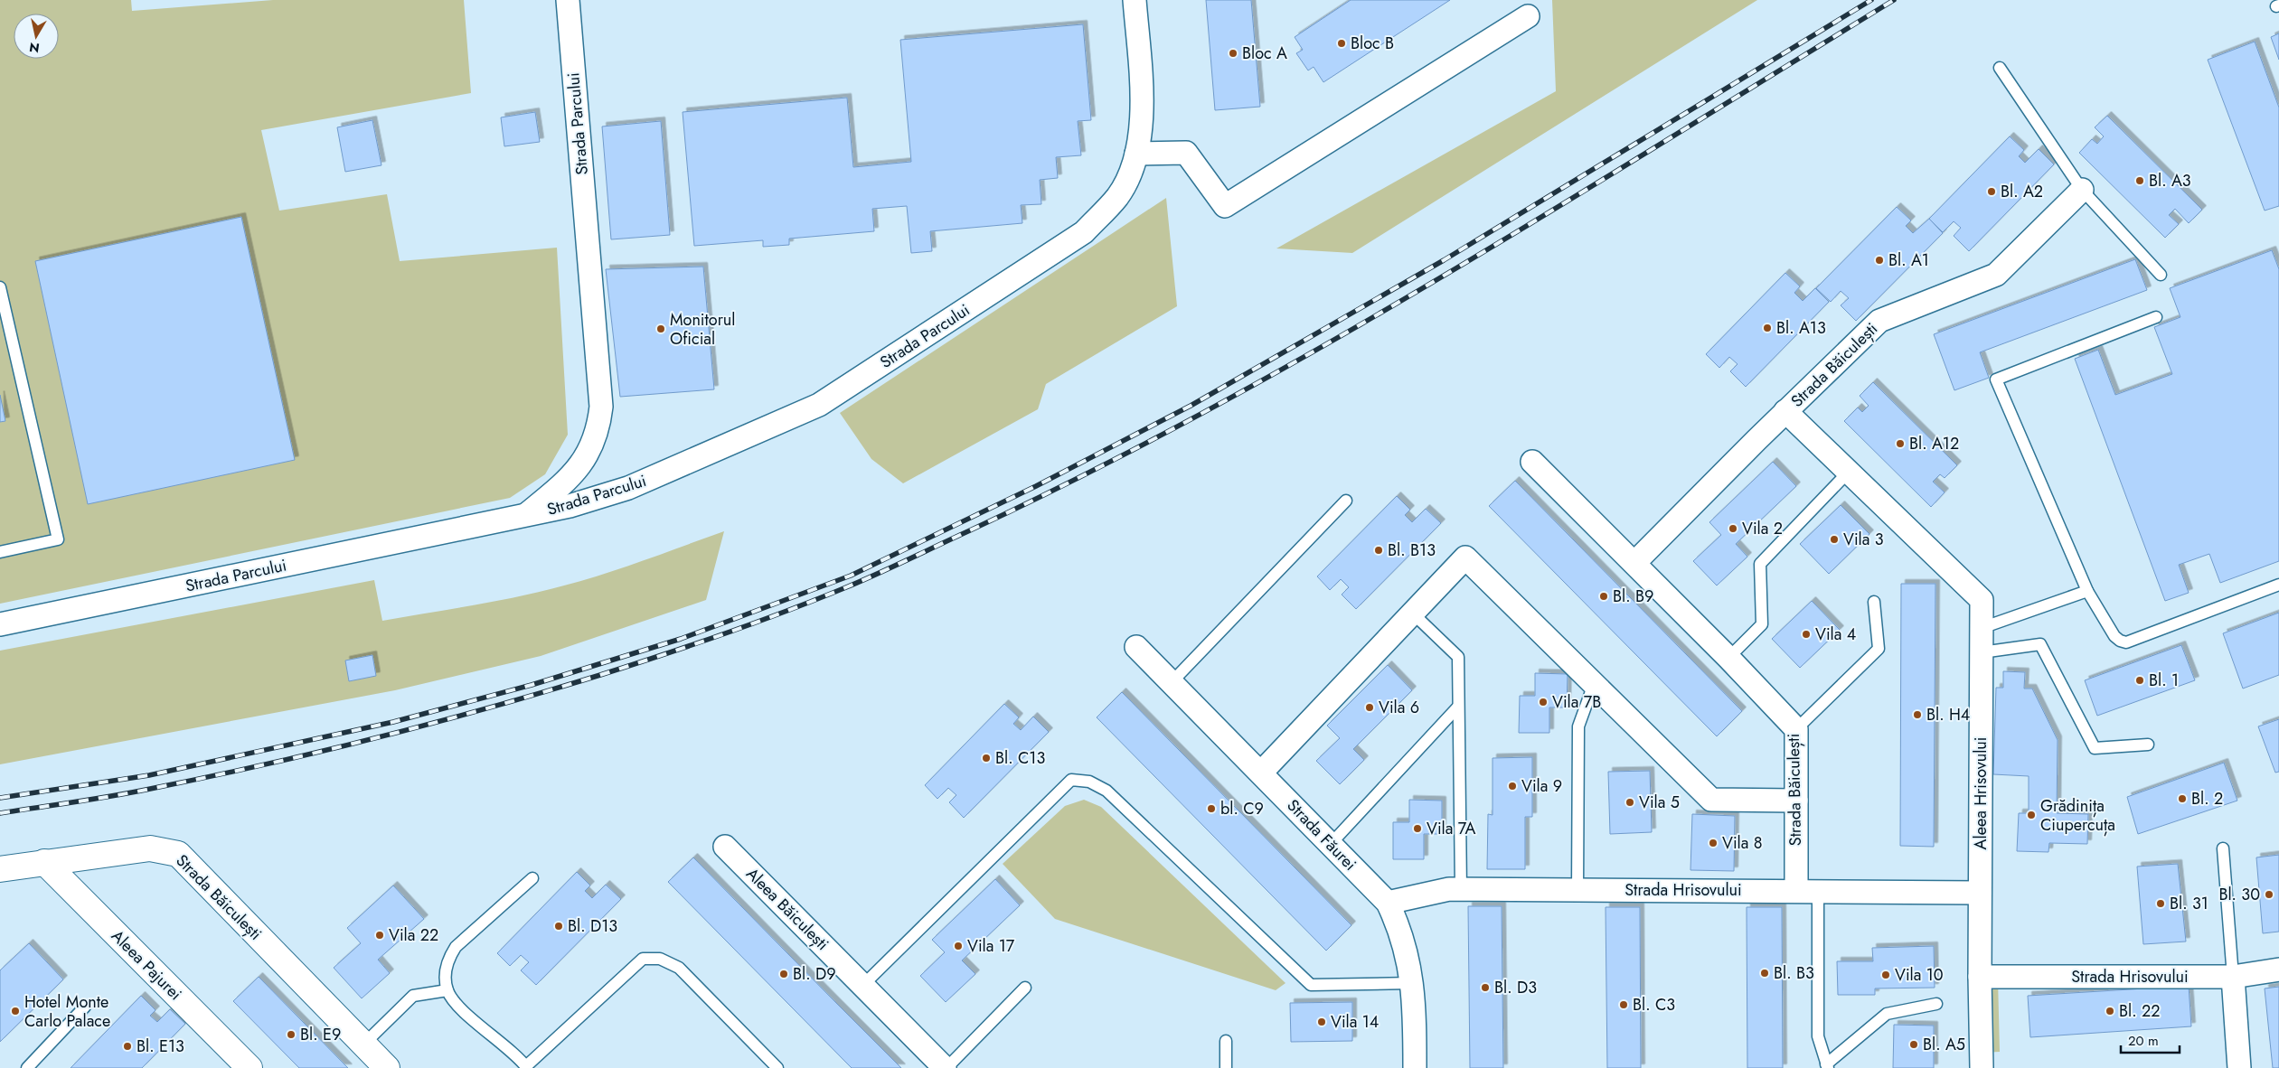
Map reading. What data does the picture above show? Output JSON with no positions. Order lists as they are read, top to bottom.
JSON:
{
  "streets": {
    "street": [
      "Strada Parcului",
      "Strada Băiculești",
      "Aleea Hrisovului",
      "Strada Făurei",
      "Strada Hrisovului",
      "Aleea Băiculești",
      "Aleea Pajurei"
    ]
  },
  "crossings": [
    ["Strada Băiculești", "Aleea Hrisovului"],
    ["Strada Băiculești", "Strada Hrisovului"],
    ["Strada Băiculești", "Aleea Pajurei"],
    ["Aleea Hrisovului", "Strada Hrisovului"],
    ["Strada Făurei", "Strada Hrisovului"]
  ],
  "places": [
    "Bloc B",
    "Bloc A",
    "Bl. A3",
    "Bl. A2",
    "Bl. A1",
    "Bl. A13",
    "Monitorul Oficial",
    "Bl. A12",
    "Vila 2",
    "Vila 3",
    "Bl. B13",
    "Bl. B9",
    "Vila 4",
    "Bl. 1",
    "Vila 7B",
    "Vila 6",
    "Bl. H4",
    "Bl. C13",
    "Vila 9",
    "Bl. 2",
    "Vila 5",
    "bl. C9",
    "Grădinița Ciupercuța",
    "Vila 7A",
    "Vila 8",
    "Bl. 30",
    "Bl. 31",
    "Bl. D13",
    "Vila 22",
    "Vila 17",
    "Bl. B3",
    "Bl. D9",
    "Vila 10",
    "Bl. D3",
    "Bl. C3",
    "Hotel Monte Carlo Palace",
    "Bl. 22",
    "Vila 14",
    "Bl. E9",
    "Bl. A5",
    "Bl. E13"
  ],
  "scale_bar": "20 m",
  "north": "bottom"
}
